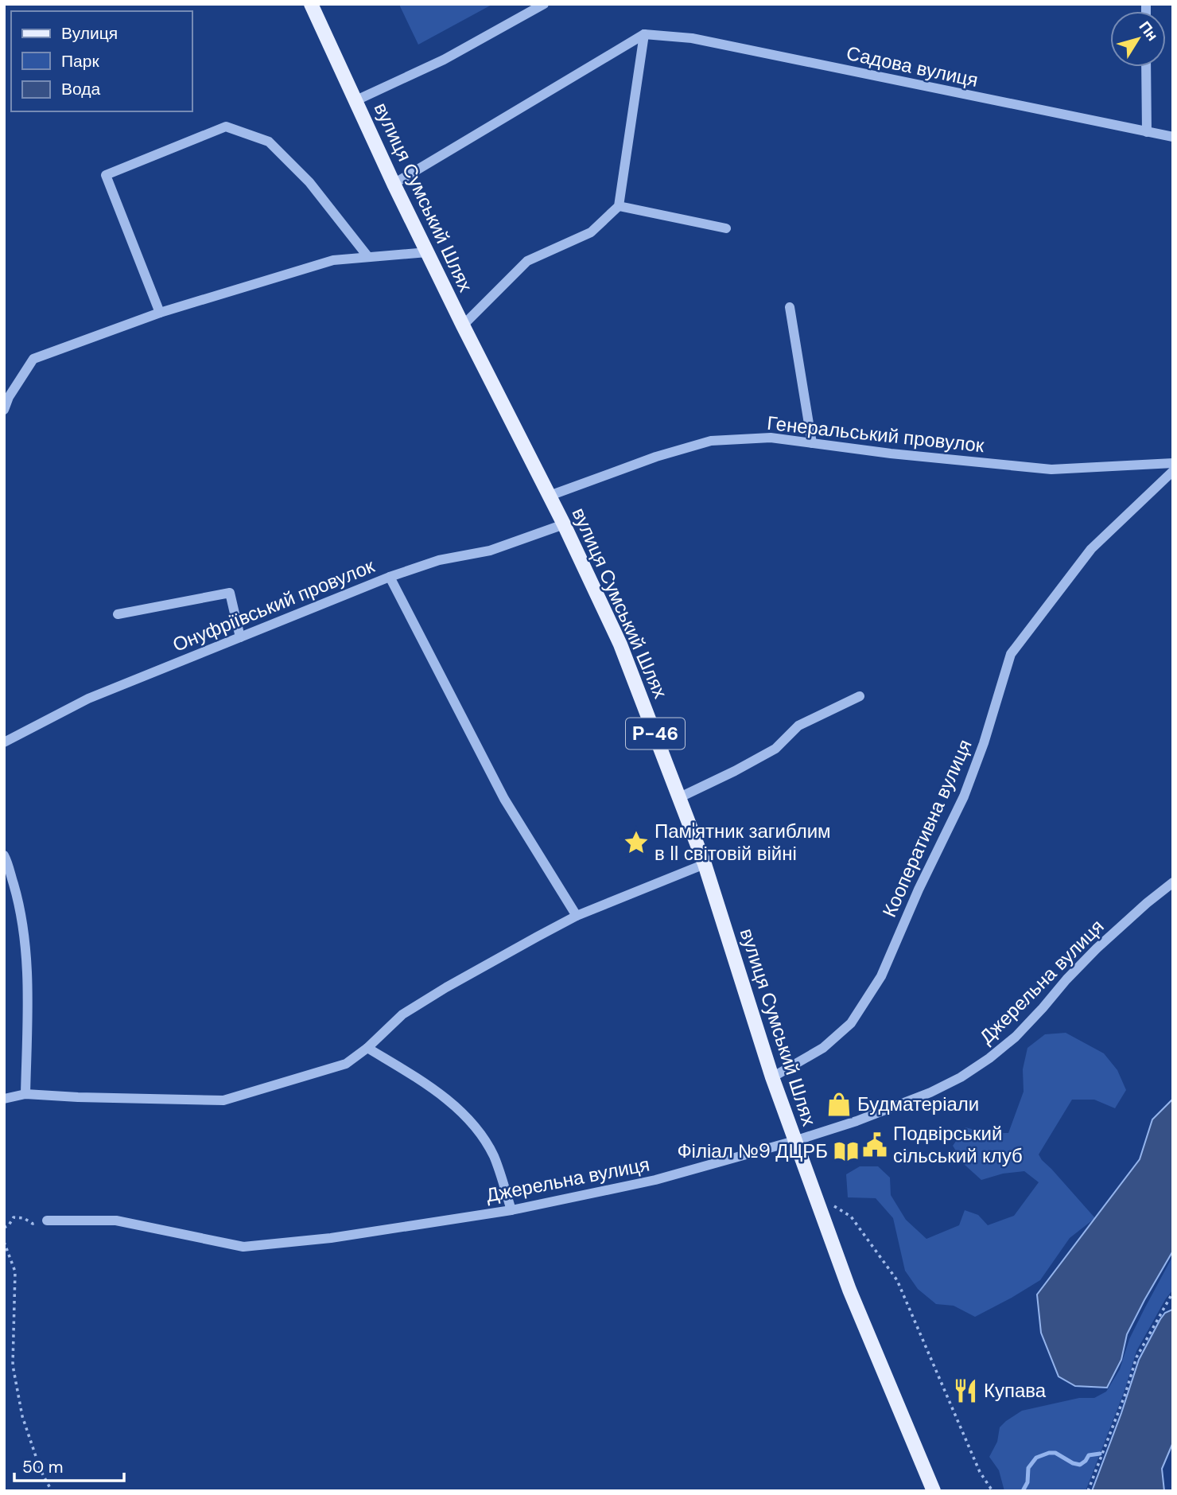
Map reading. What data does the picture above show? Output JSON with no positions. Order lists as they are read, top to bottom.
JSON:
{
  "streets": {
    "main road": ["вулиця Сумський Шлях", "Р-46"],
    "street": [
      "Садова вулиця",
      "Генеральський провулок",
      "Онуфріївський провулок",
      "Кооперативна вулиця",
      "Джерельна вулиця"
    ]
  },
  "crossings": [
    ["вулиця Сумський Шлях", "Генеральський провулок"],
    ["вулиця Сумський Шлях", "Онуфріївський провулок"],
    ["вулиця Сумський Шлях", "Кооперативна вулиця"],
    ["вулиця Сумський Шлях", "Джерельна вулиця"]
  ],
  "places": {
    "place": ["Пам'ятник загиблим в II світовій війні"],
    "shop": ["Будматеріали"],
    "public building": ["Подвірський сільський клуб"],
    "library": ["Філіал №9 ДЦРБ"],
    "restaurant": ["Купава"]
  },
  "legend": ["Вулиця", "Парк", "Вода"],
  "scale_bar": "50 m",
  "north": "top right"
}
